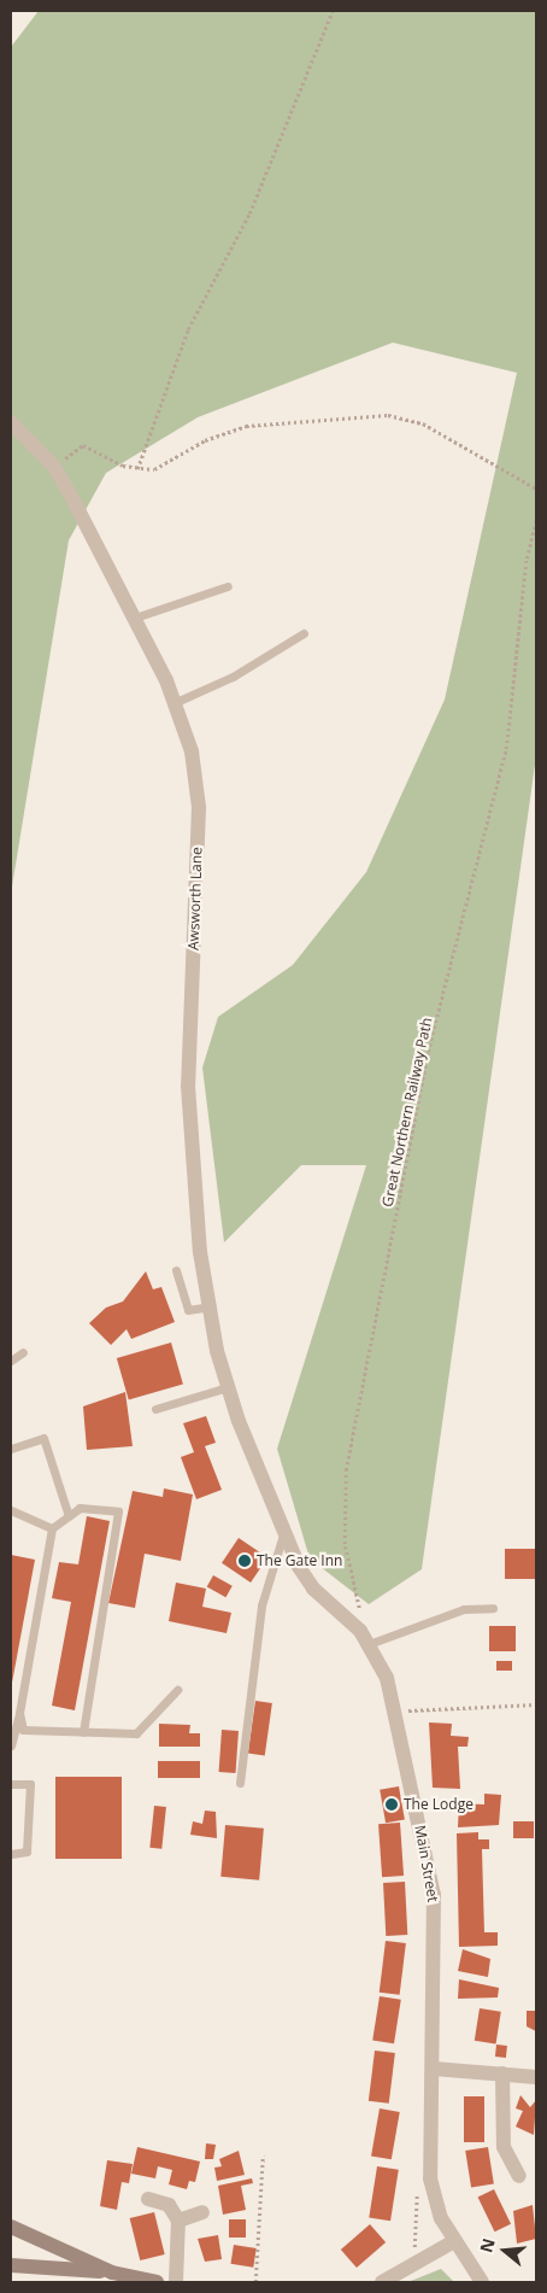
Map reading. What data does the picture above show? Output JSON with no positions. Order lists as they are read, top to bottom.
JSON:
{
  "streets": {
    "street": ["Awsworth Lane", "Main Street"],
    "path": ["Great Northern Railway Path"]
  },
  "crossings": [
    ["Awsworth Lane", "Main Street"]
  ],
  "places": ["The Gate Inn", "The Lodge"],
  "north": "left"
}
